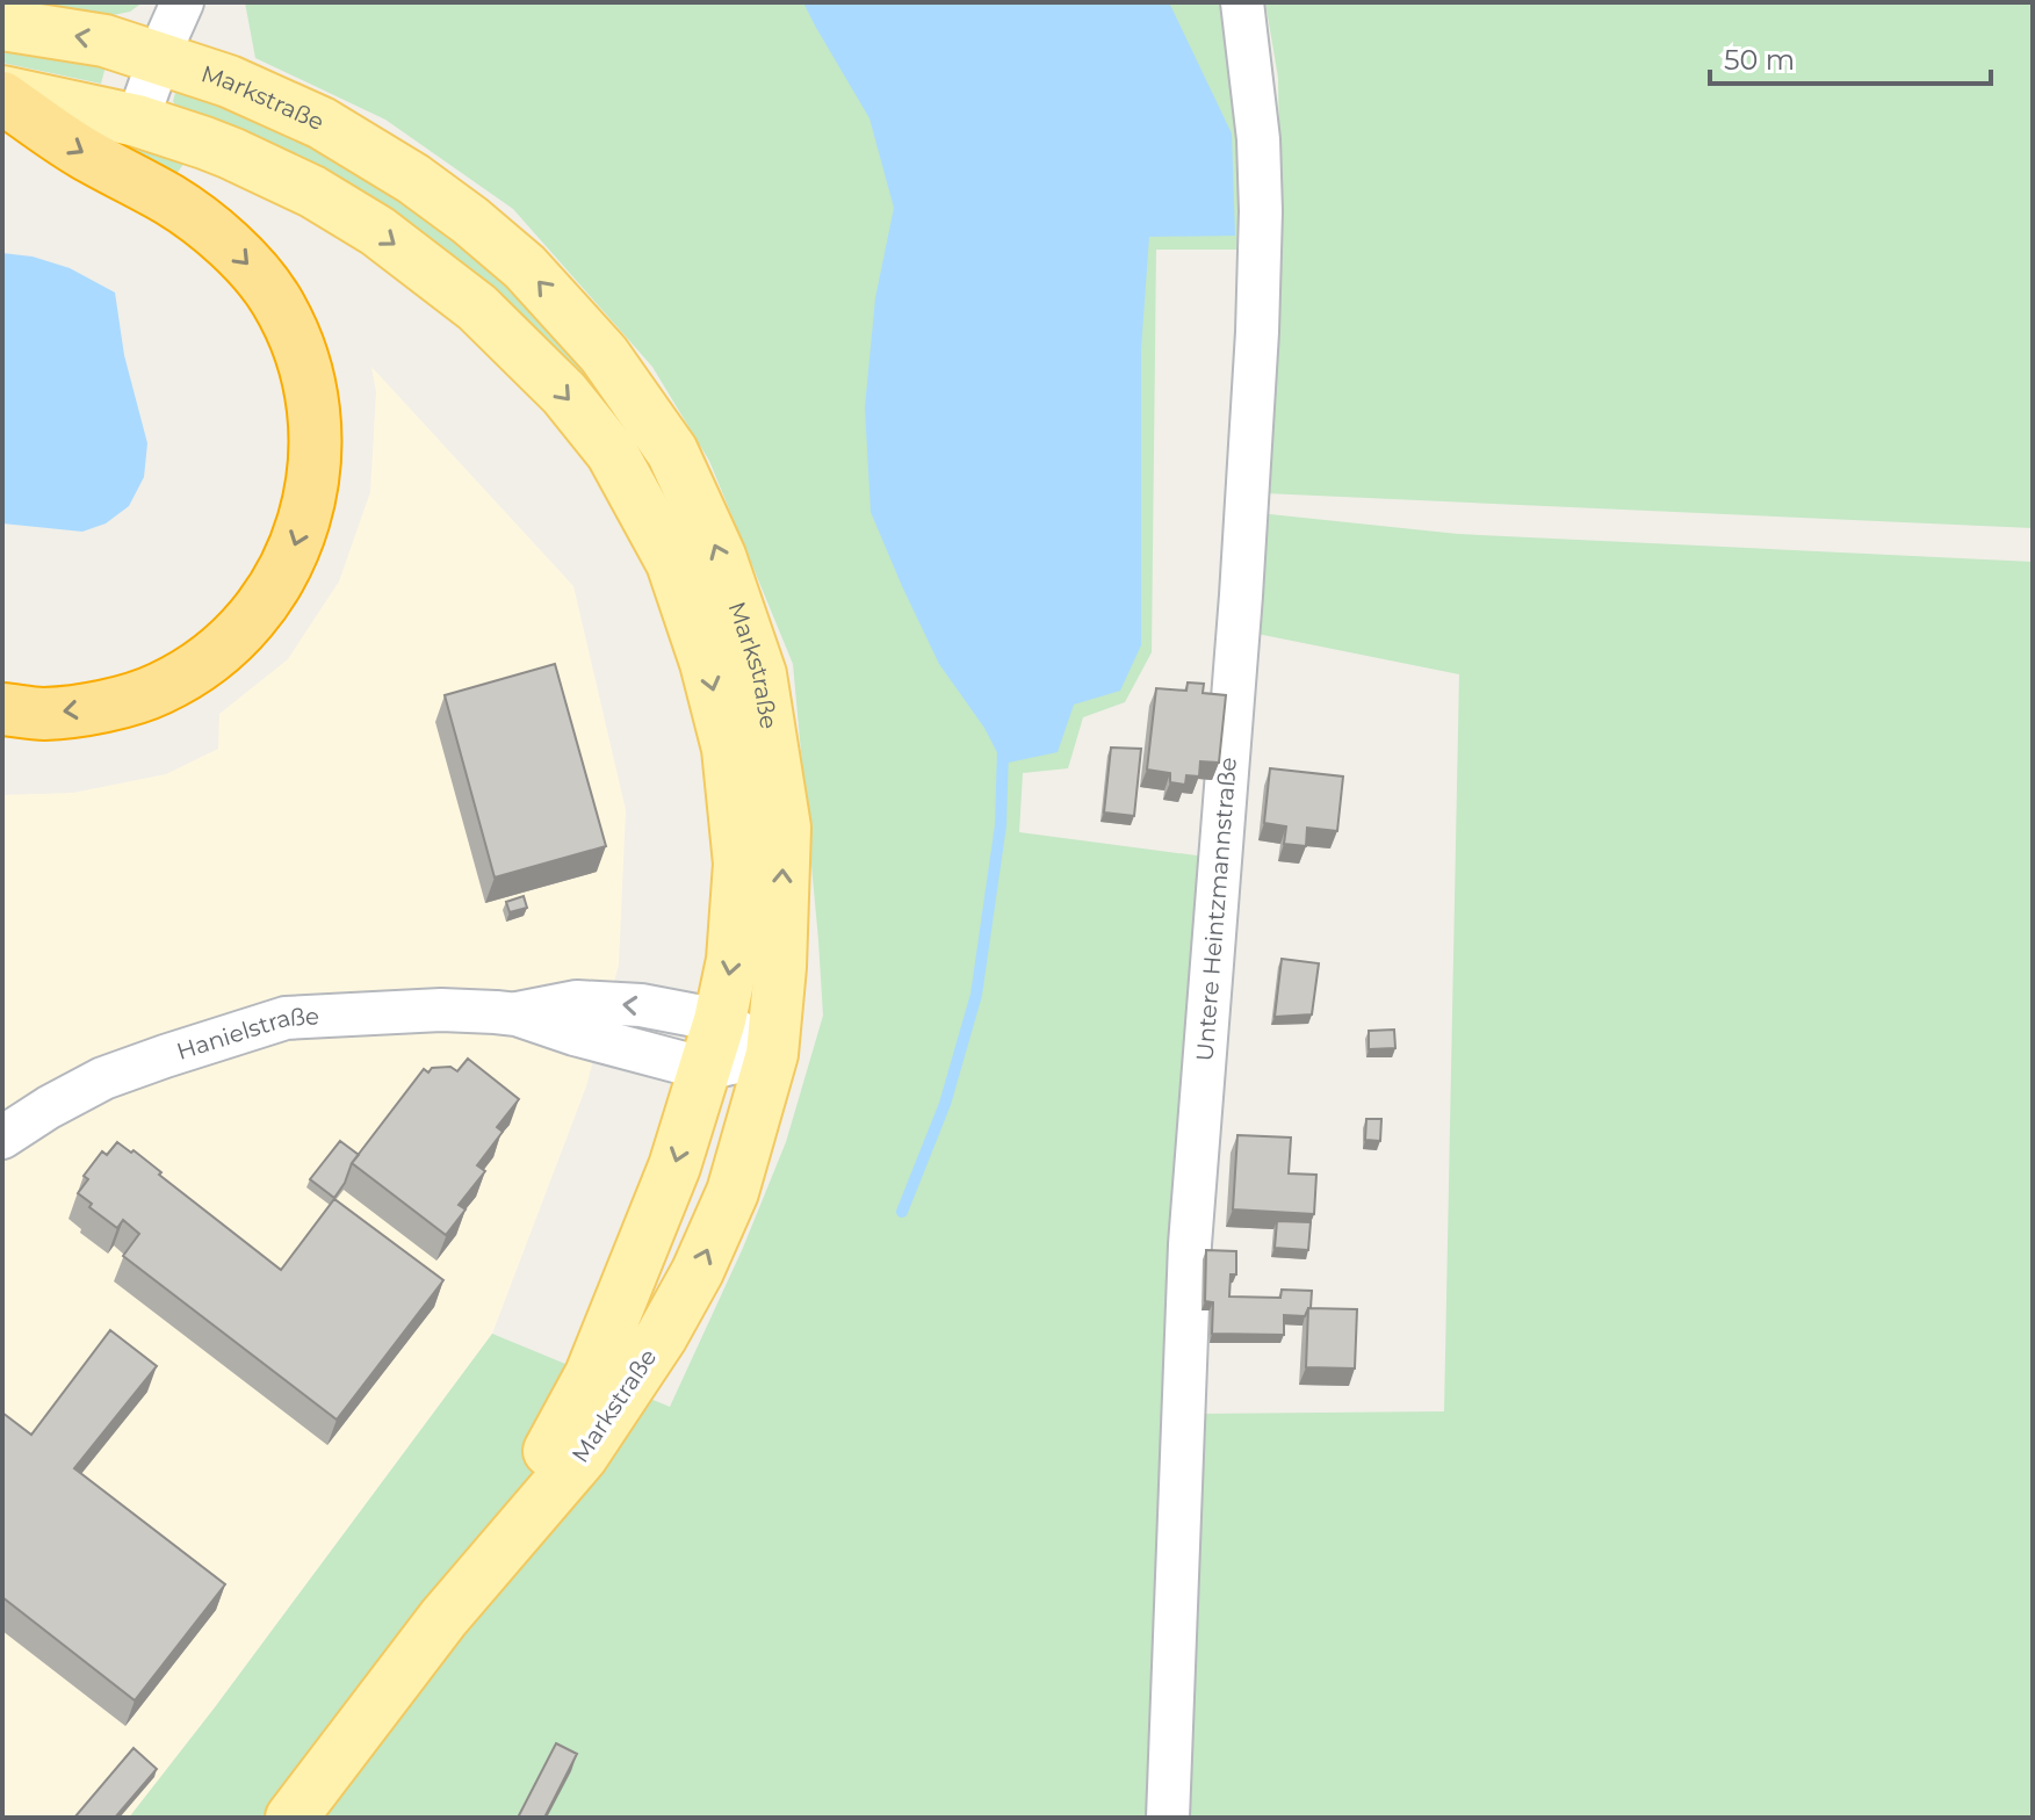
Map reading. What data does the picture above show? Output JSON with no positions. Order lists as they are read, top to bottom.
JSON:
{
  "streets": {
    "main road": ["Markstraße"],
    "street": ["Untere Heintzmannstraße", "Hanielstraße"]
  },
  "crossings": [
    ["Markstraße", "Hanielstraße"]
  ],
  "scale_bar": "50 m"
}
